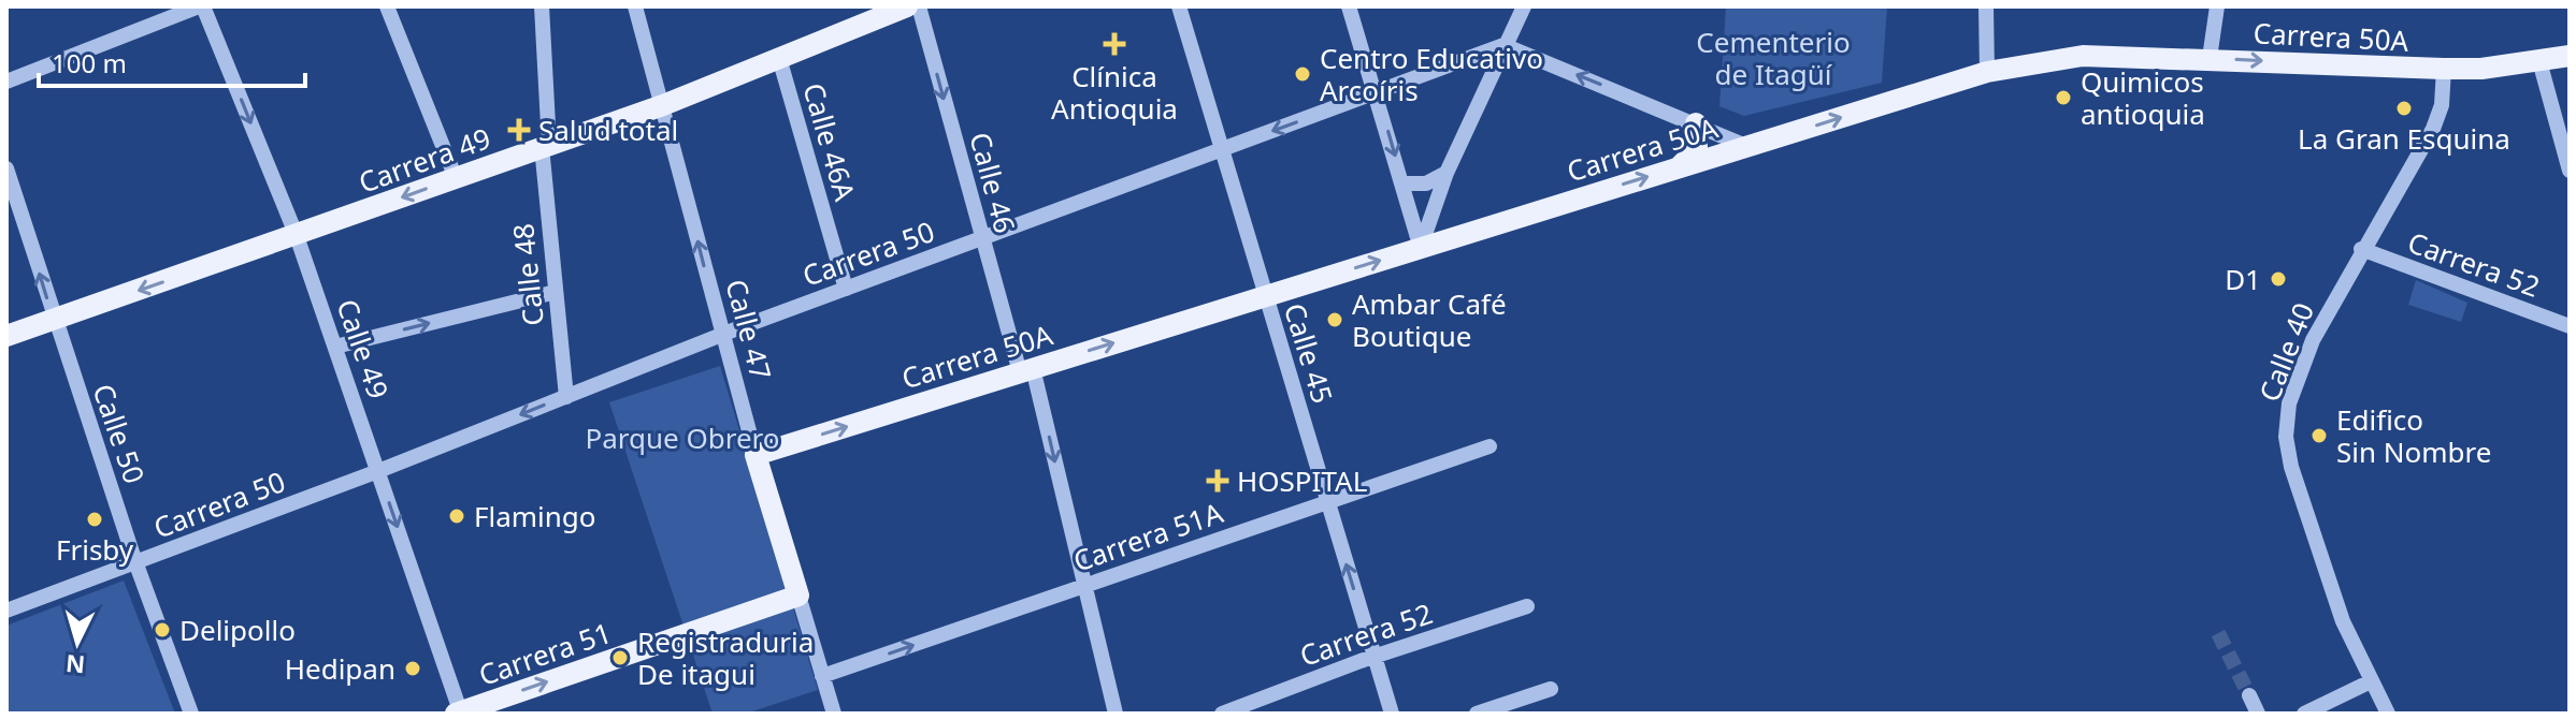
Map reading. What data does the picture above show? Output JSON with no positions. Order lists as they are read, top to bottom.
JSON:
{
  "streets": {
    "main road": [
      "Carrera 50A",
      "Carrera 49",
      "Calle 47",
      "Carrera 51"
    ],
    "street": [
      "Calle 46A",
      "Calle 46",
      "Carrera 50",
      "Carrera 52",
      "Calle 48",
      "Calle 49",
      "Calle 40",
      "Calle 45",
      "Calle 50",
      "Carrera 51A"
    ]
  },
  "crossings": [
    ["Carrera 50A", "Calle 46"],
    ["Carrera 50A", "Calle 47"],
    ["Carrera 50A", "Calle 40"],
    ["Carrera 50A", "Calle 45"],
    ["Calle 46A", "Carrera 49"],
    ["Calle 46A", "Carrera 50"],
    ["Carrera 49", "Calle 48"],
    ["Carrera 49", "Calle 47"],
    ["Carrera 49", "Calle 49"],
    ["Carrera 49", "Calle 50"],
    ["Calle 46", "Carrera 50"],
    ["Calle 46", "Carrera 51A"],
    ["Carrera 50", "Calle 48"],
    ["Carrera 50", "Calle 47"],
    ["Carrera 50", "Calle 49"],
    ["Carrera 50", "Calle 45"],
    ["Carrera 50", "Calle 50"],
    ["Carrera 52", "Calle 40"],
    ["Carrera 52", "Calle 45"],
    ["Calle 47", "Carrera 51A"],
    ["Calle 47", "Carrera 51"],
    ["Calle 49", "Carrera 51"],
    ["Calle 45", "Carrera 51A"]
  ],
  "one_way": [
    "Carrera 50A",
    "Carrera 49",
    "Calle 46",
    "Calle 49",
    "Carrera 51A",
    "Carrera 51"
  ],
  "parks": ["Cementerio de Itagüí", "Parque Obrero"],
  "places": {
    "health": ["Clínica Antioquia", "Salud total", "HOSPITAL"],
    "other": [
      "Centro Educativo Arcoíris",
      "Quimicos antioquia",
      "La Gran Esquina",
      "D1",
      "Ambar Café Boutique",
      "Edifico Sin Nombre",
      "Flamingo",
      "Frisby",
      "Delipollo",
      "Registraduria De itagui",
      "Hedipan"
    ]
  },
  "scale_bar": "100 m",
  "north": "bottom"
}
